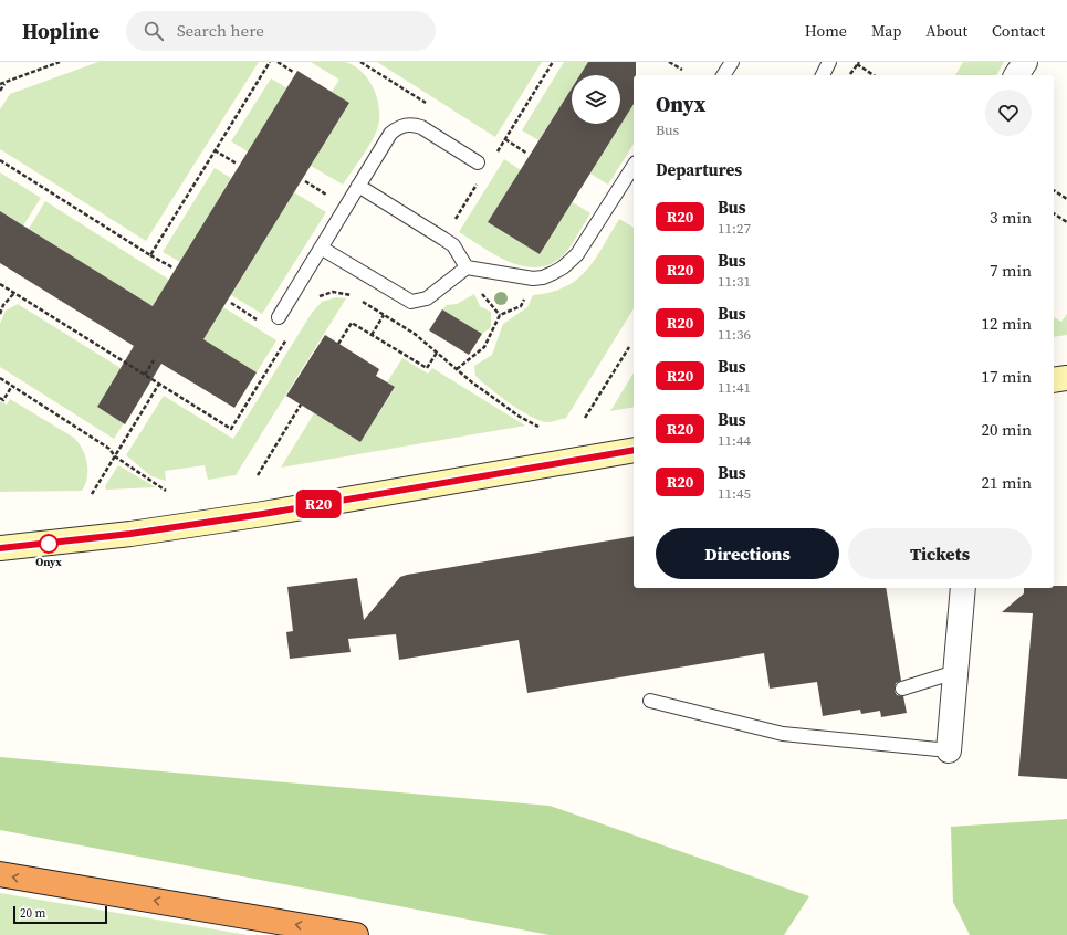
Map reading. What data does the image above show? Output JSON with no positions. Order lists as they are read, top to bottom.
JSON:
{
  "places": ["Onyx"],
  "lines": ["bus line R20"],
  "scale_bar": "20 m",
  "page": {
    "header": "Hopline",
    "search": "Search here",
    "nav": [
      "Home",
      "Map",
      "About",
      "Contact"
    ],
    "on_map": "R20",
    "heading": [
      ["Onyx", "Bus"],
      "Departures"
    ],
    "list": [
      {
        "mark": "R20",
        "name": "Bus",
        "note": "11:27",
        "value": "3 min"
      },
      {
        "mark": "R20",
        "name": "Bus",
        "note": "11:31",
        "value": "7 min"
      },
      {
        "mark": "R20",
        "name": "Bus",
        "note": "11:36",
        "value": "12 min"
      },
      {
        "mark": "R20",
        "name": "Bus",
        "note": "11:41",
        "value": "17 min"
      },
      {
        "mark": "R20",
        "name": "Bus",
        "note": "11:44",
        "value": "20 min"
      },
      {
        "mark": "R20",
        "name": "Bus",
        "note": "11:45",
        "value": "21 min"
      }
    ],
    "buttons": ["Directions", "Tickets"],
    "scale": "20 m"
  }
}
